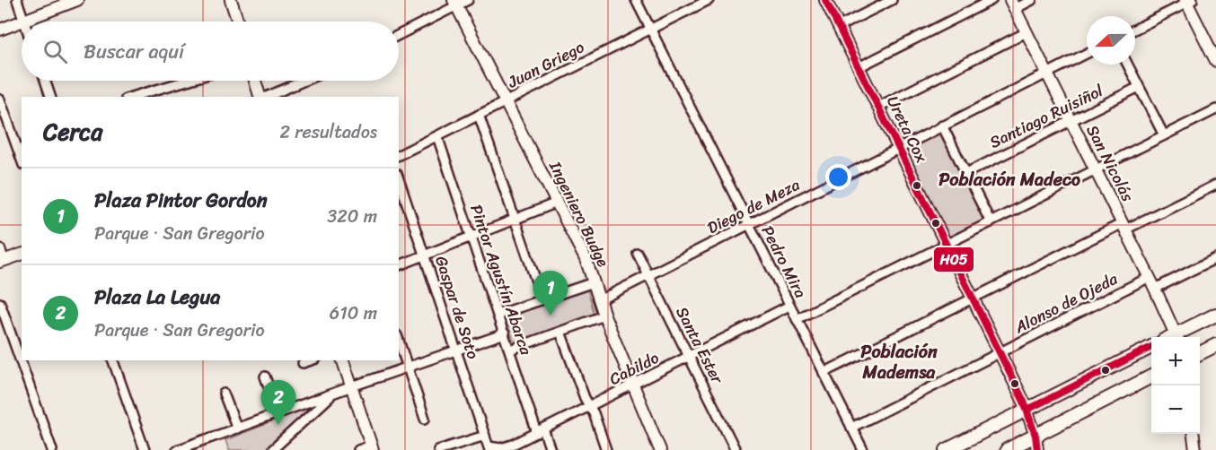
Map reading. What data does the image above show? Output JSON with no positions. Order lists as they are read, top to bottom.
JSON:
{
  "streets": {
    "street": [
      "Juan Griego",
      "Santiago Ruisiñol",
      "Ureta Cox",
      "San Nicolás",
      "Diego de Meza",
      "Ingeniero Budge",
      "Pedro Mira",
      "Pintor Agustín Abarca",
      "Alonso de Ojeda",
      "Gaspar de Soto",
      "Santa Ester",
      "Cabildo"
    ]
  },
  "crossings": [
    ["Juan Griego", "Ingeniero Budge"],
    ["Juan Griego", "Pedro Mira"],
    ["Juan Griego", "Pintor Agustín Abarca"],
    ["Santiago Ruisiñol", "Ureta Cox"],
    ["Santiago Ruisiñol", "San Nicolás"],
    ["Ureta Cox", "Diego de Meza"],
    ["Ureta Cox", "Alonso de Ojeda"],
    ["San Nicolás", "Diego de Meza"],
    ["San Nicolás", "Alonso de Ojeda"],
    ["Diego de Meza", "Ingeniero Budge"],
    ["Diego de Meza", "Pedro Mira"],
    ["Diego de Meza", "Santa Ester"],
    ["Ingeniero Budge", "Cabildo"],
    ["Pedro Mira", "Alonso de Ojeda"],
    ["Pedro Mira", "Cabildo"],
    ["Pintor Agustín Abarca", "Cabildo"],
    ["Gaspar de Soto", "Cabildo"],
    ["Santa Ester", "Cabildo"]
  ],
  "districts": ["Población Madeco", "Población Mademsa"],
  "lines": ["transit line H05"],
  "north": "left",
  "page": {
    "search": "Buscar aquí",
    "heading": ["Cerca", "2 resultados"],
    "list": [
      {
        "mark": "1",
        "name": "Plaza Pintor Gordon",
        "note": "Parque · San Gregorio",
        "value": "320 m"
      },
      {
        "mark": "2",
        "name": "Plaza La Legua",
        "note": "Parque · San Gregorio",
        "value": "610 m"
      }
    ],
    "pins": ["1", "2"],
    "map_buttons": ["+", "−"]
  }
}
